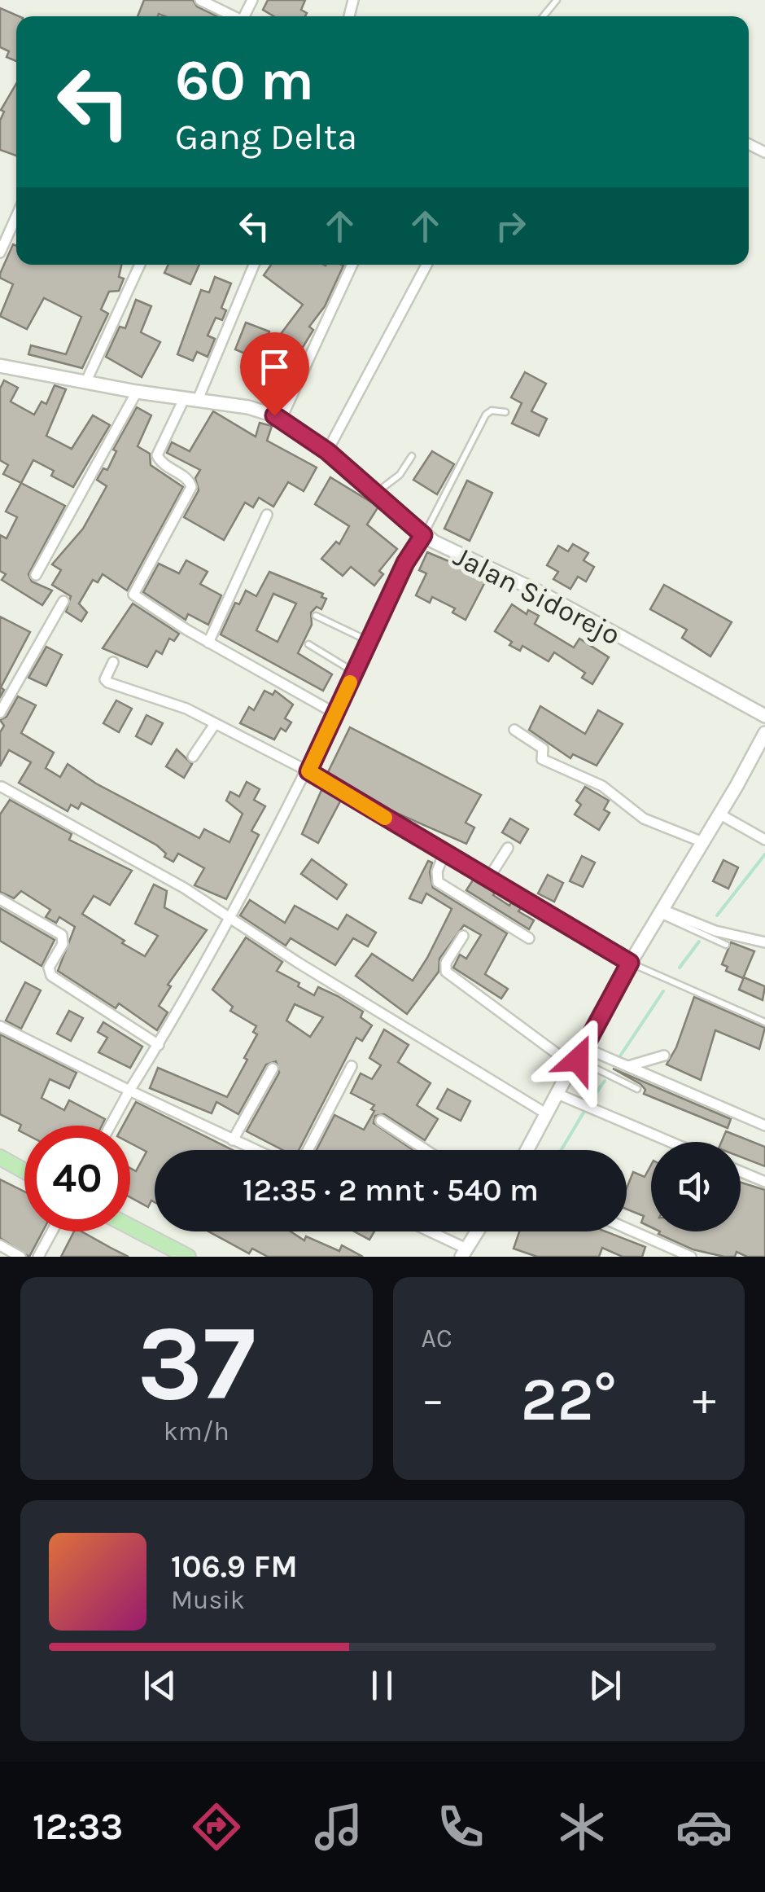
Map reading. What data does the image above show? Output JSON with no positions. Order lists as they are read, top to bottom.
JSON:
{
  "streets": {
    "street": ["Jalan Sidorejo"]
  },
  "page": {
    "turn": ["60 m", "Gang Delta"],
    "limit": "40",
    "trip": "12:35 · 2 mnt · 540 m",
    "tile": [
      ["37", "km/h"],
      "AC"
    ],
    "heat": ["−", "22°", "+"],
    "song": ["106.9 FM", "Musik"],
    "tabs": "12:33"
  }
}
